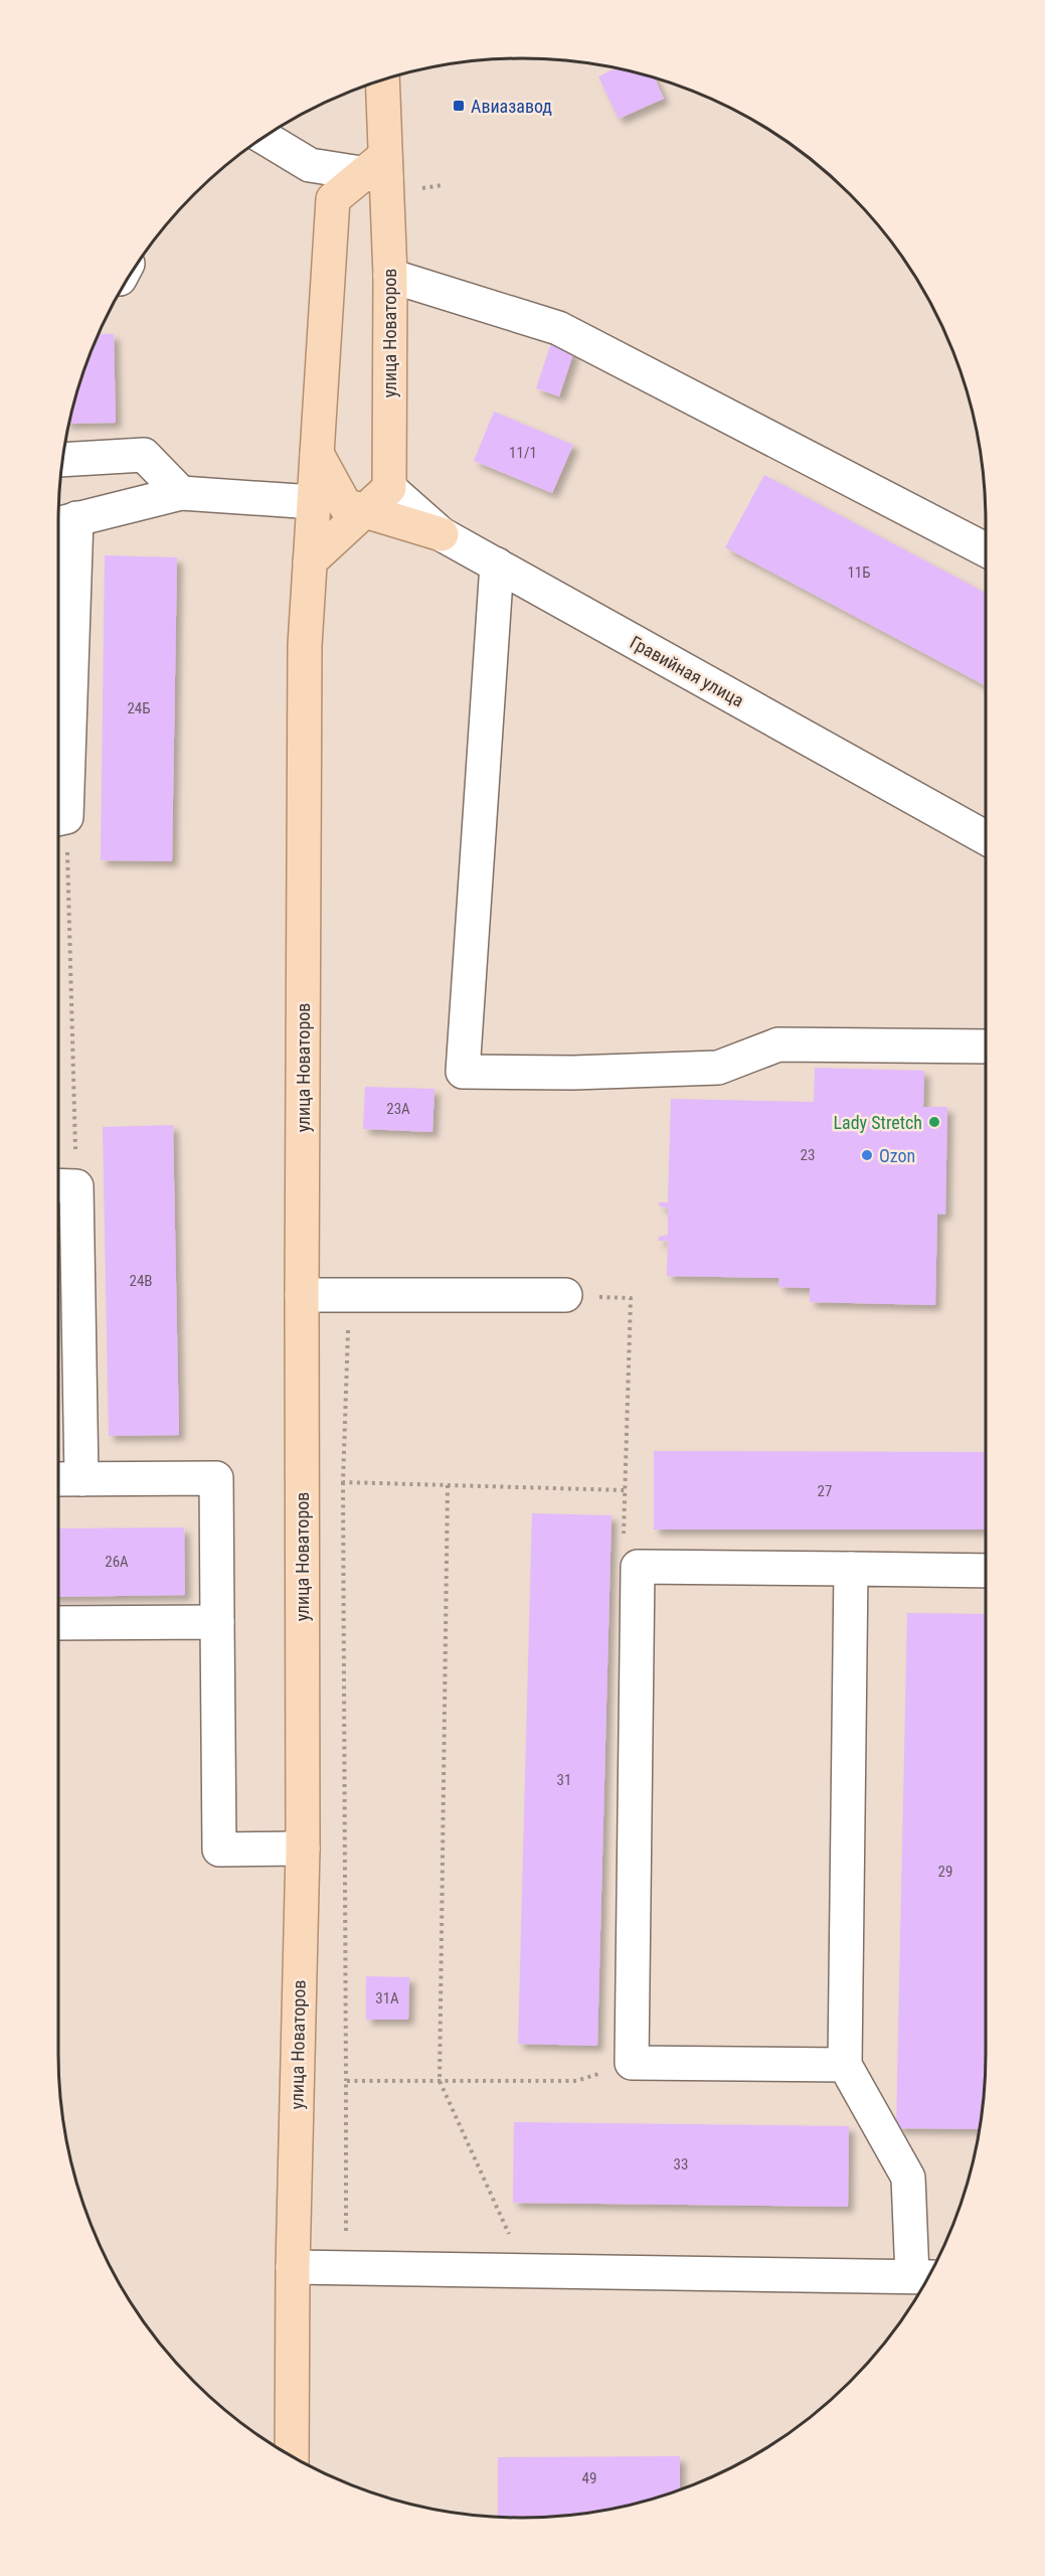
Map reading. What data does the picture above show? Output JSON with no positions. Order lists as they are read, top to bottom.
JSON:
{
  "streets": {
    "main road": ["улица Новаторов"],
    "street": ["Гравийная улица"]
  },
  "crossings": [
    ["улица Новаторов", "Гравийная улица"]
  ],
  "places": {
    "transit": ["Авиазавод"],
    "other": ["Lady Stretch", "Ozon"]
  },
  "house_numbers": [
    "11/1",
    "11Б",
    "24Б",
    "23А",
    "23",
    "24В",
    "27",
    "26А",
    "31",
    "29",
    "31А",
    "33",
    "49"
  ]
}
